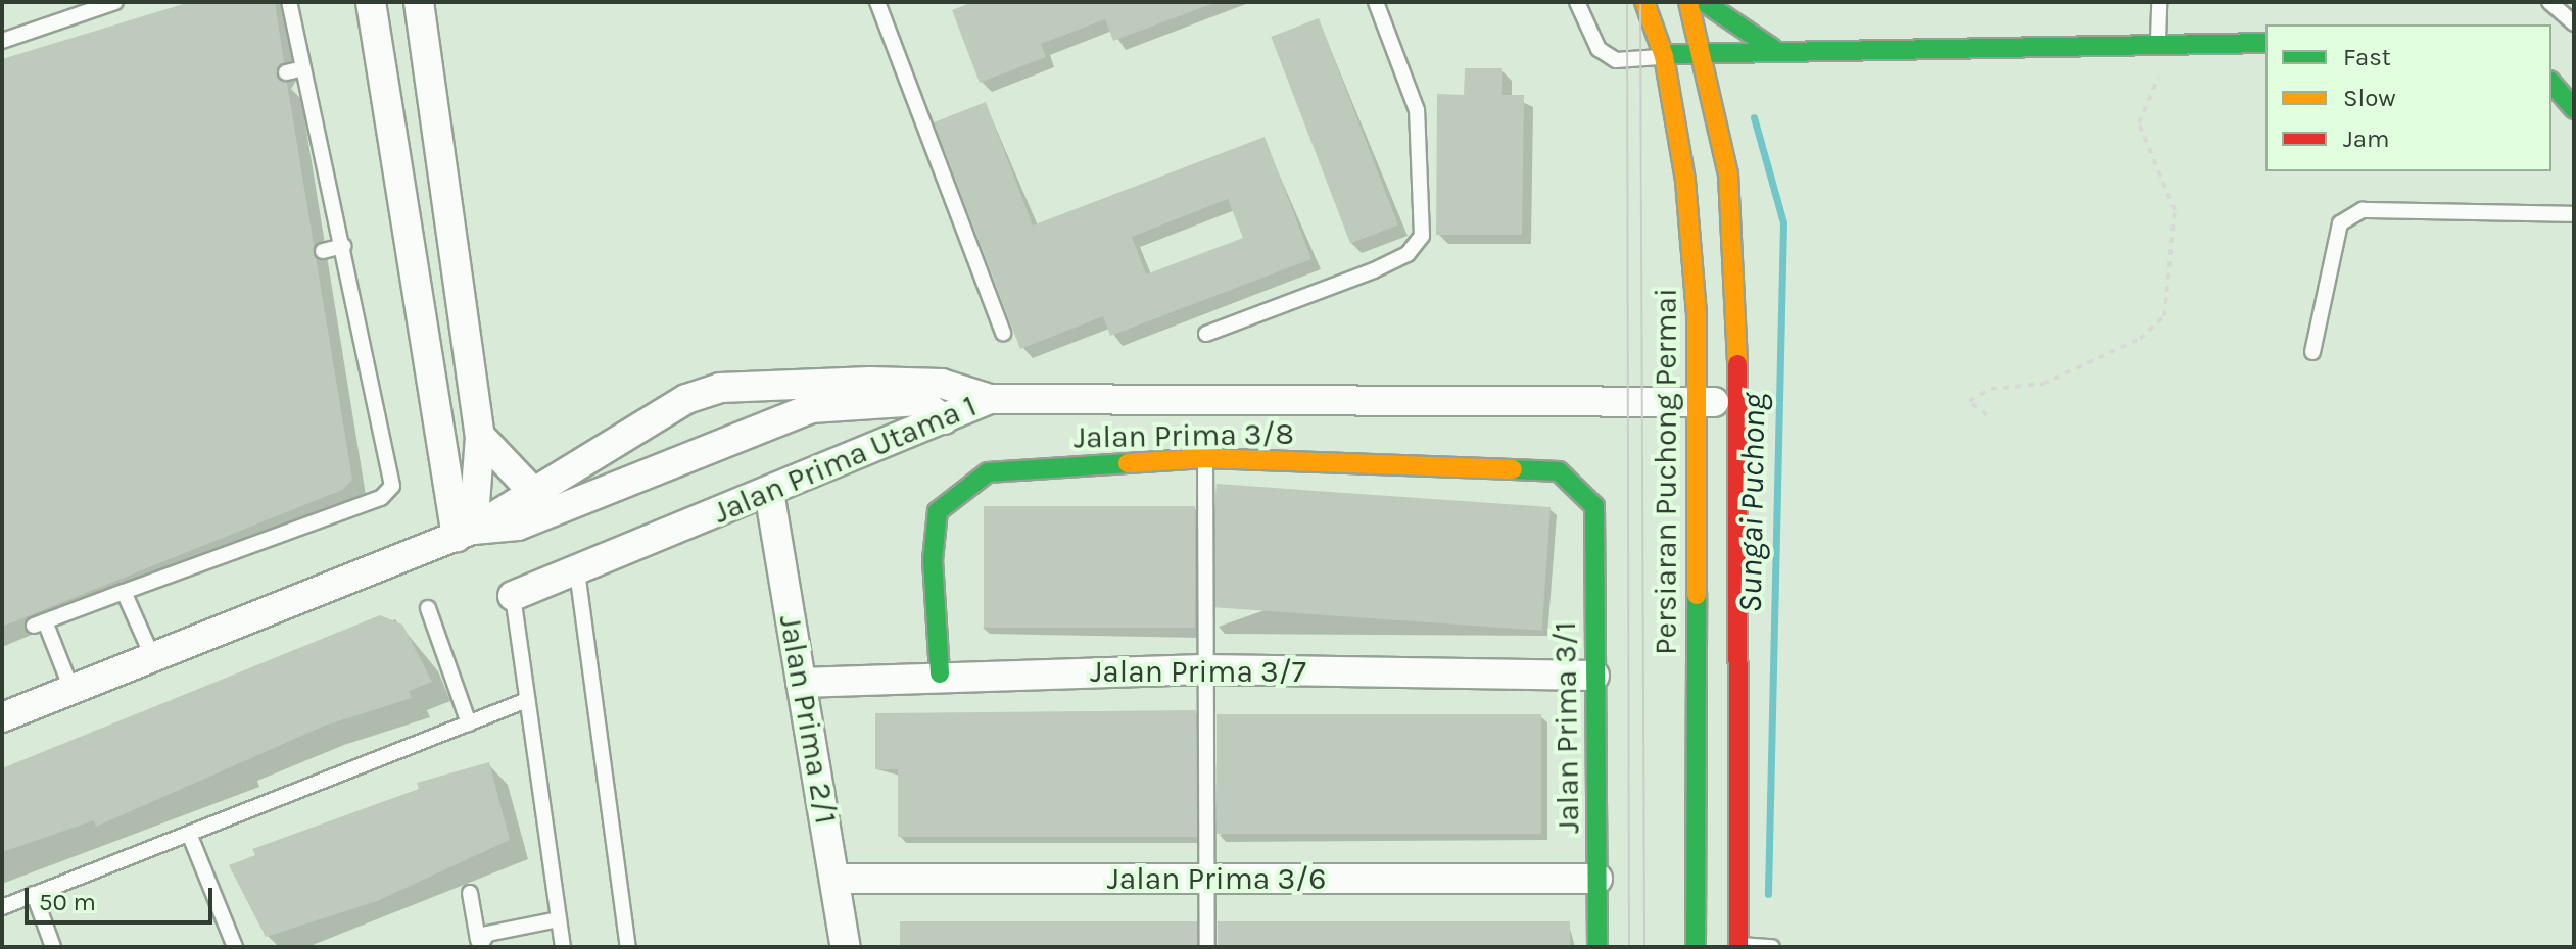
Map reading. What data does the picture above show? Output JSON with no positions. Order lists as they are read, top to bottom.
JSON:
{
  "streets": {
    "main road": ["Jalan Prima 3/8", "Persiaran Puchong Permai", "Jalan Prima 3/1"],
    "street": [
      "Jalan Prima Utama 1",
      "Jalan Prima 3/7",
      "Jalan Prima 2/1",
      "Jalan Prima 3/6"
    ]
  },
  "crossings": [
    ["Jalan Prima 3/8", "Jalan Prima 3/7"],
    ["Jalan Prima 3/8", "Jalan Prima 3/1"],
    ["Jalan Prima Utama 1", "Persiaran Puchong Permai"],
    ["Jalan Prima Utama 1", "Jalan Prima 2/1"],
    ["Jalan Prima 3/7", "Jalan Prima 2/1"],
    ["Jalan Prima 3/7", "Jalan Prima 3/1"],
    ["Jalan Prima 2/1", "Jalan Prima 3/6"],
    ["Jalan Prima 3/1", "Jalan Prima 3/6"]
  ],
  "water": ["Sungai Puchong"],
  "legend": ["Fast", "Slow", "Jam"],
  "scale_bar": "50 m"
}
